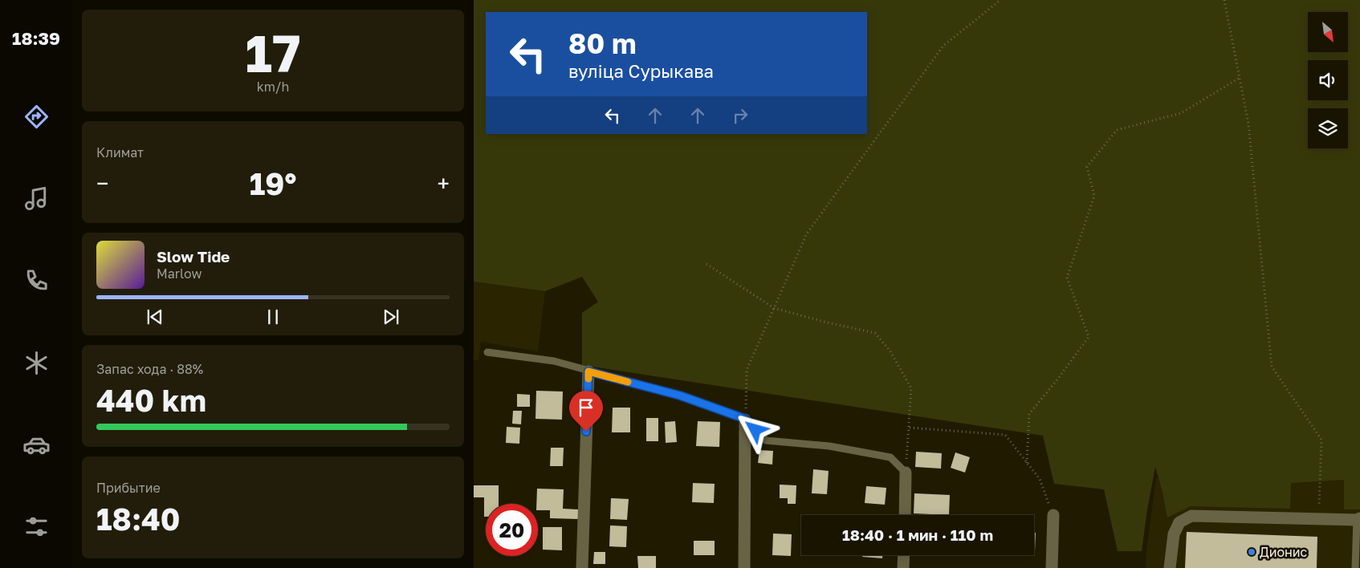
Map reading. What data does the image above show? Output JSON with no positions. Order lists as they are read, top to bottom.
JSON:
{
  "places": ["Дионис"],
  "north": "bottom right",
  "page": {
    "tabs": "18:39",
    "tile": [
      ["17", "km/h"],
      "Климат",
      ["Запас хода · 88%", "440 km"],
      ["Прибытие", "18:40"]
    ],
    "turn": ["80 m", "вуліца Сурыкава"],
    "heat": ["−", "19°", "+"],
    "song": ["Slow Tide", "Marlow"],
    "limit": "20",
    "trip": "18:40 · 1 мин · 110 m"
  }
}
